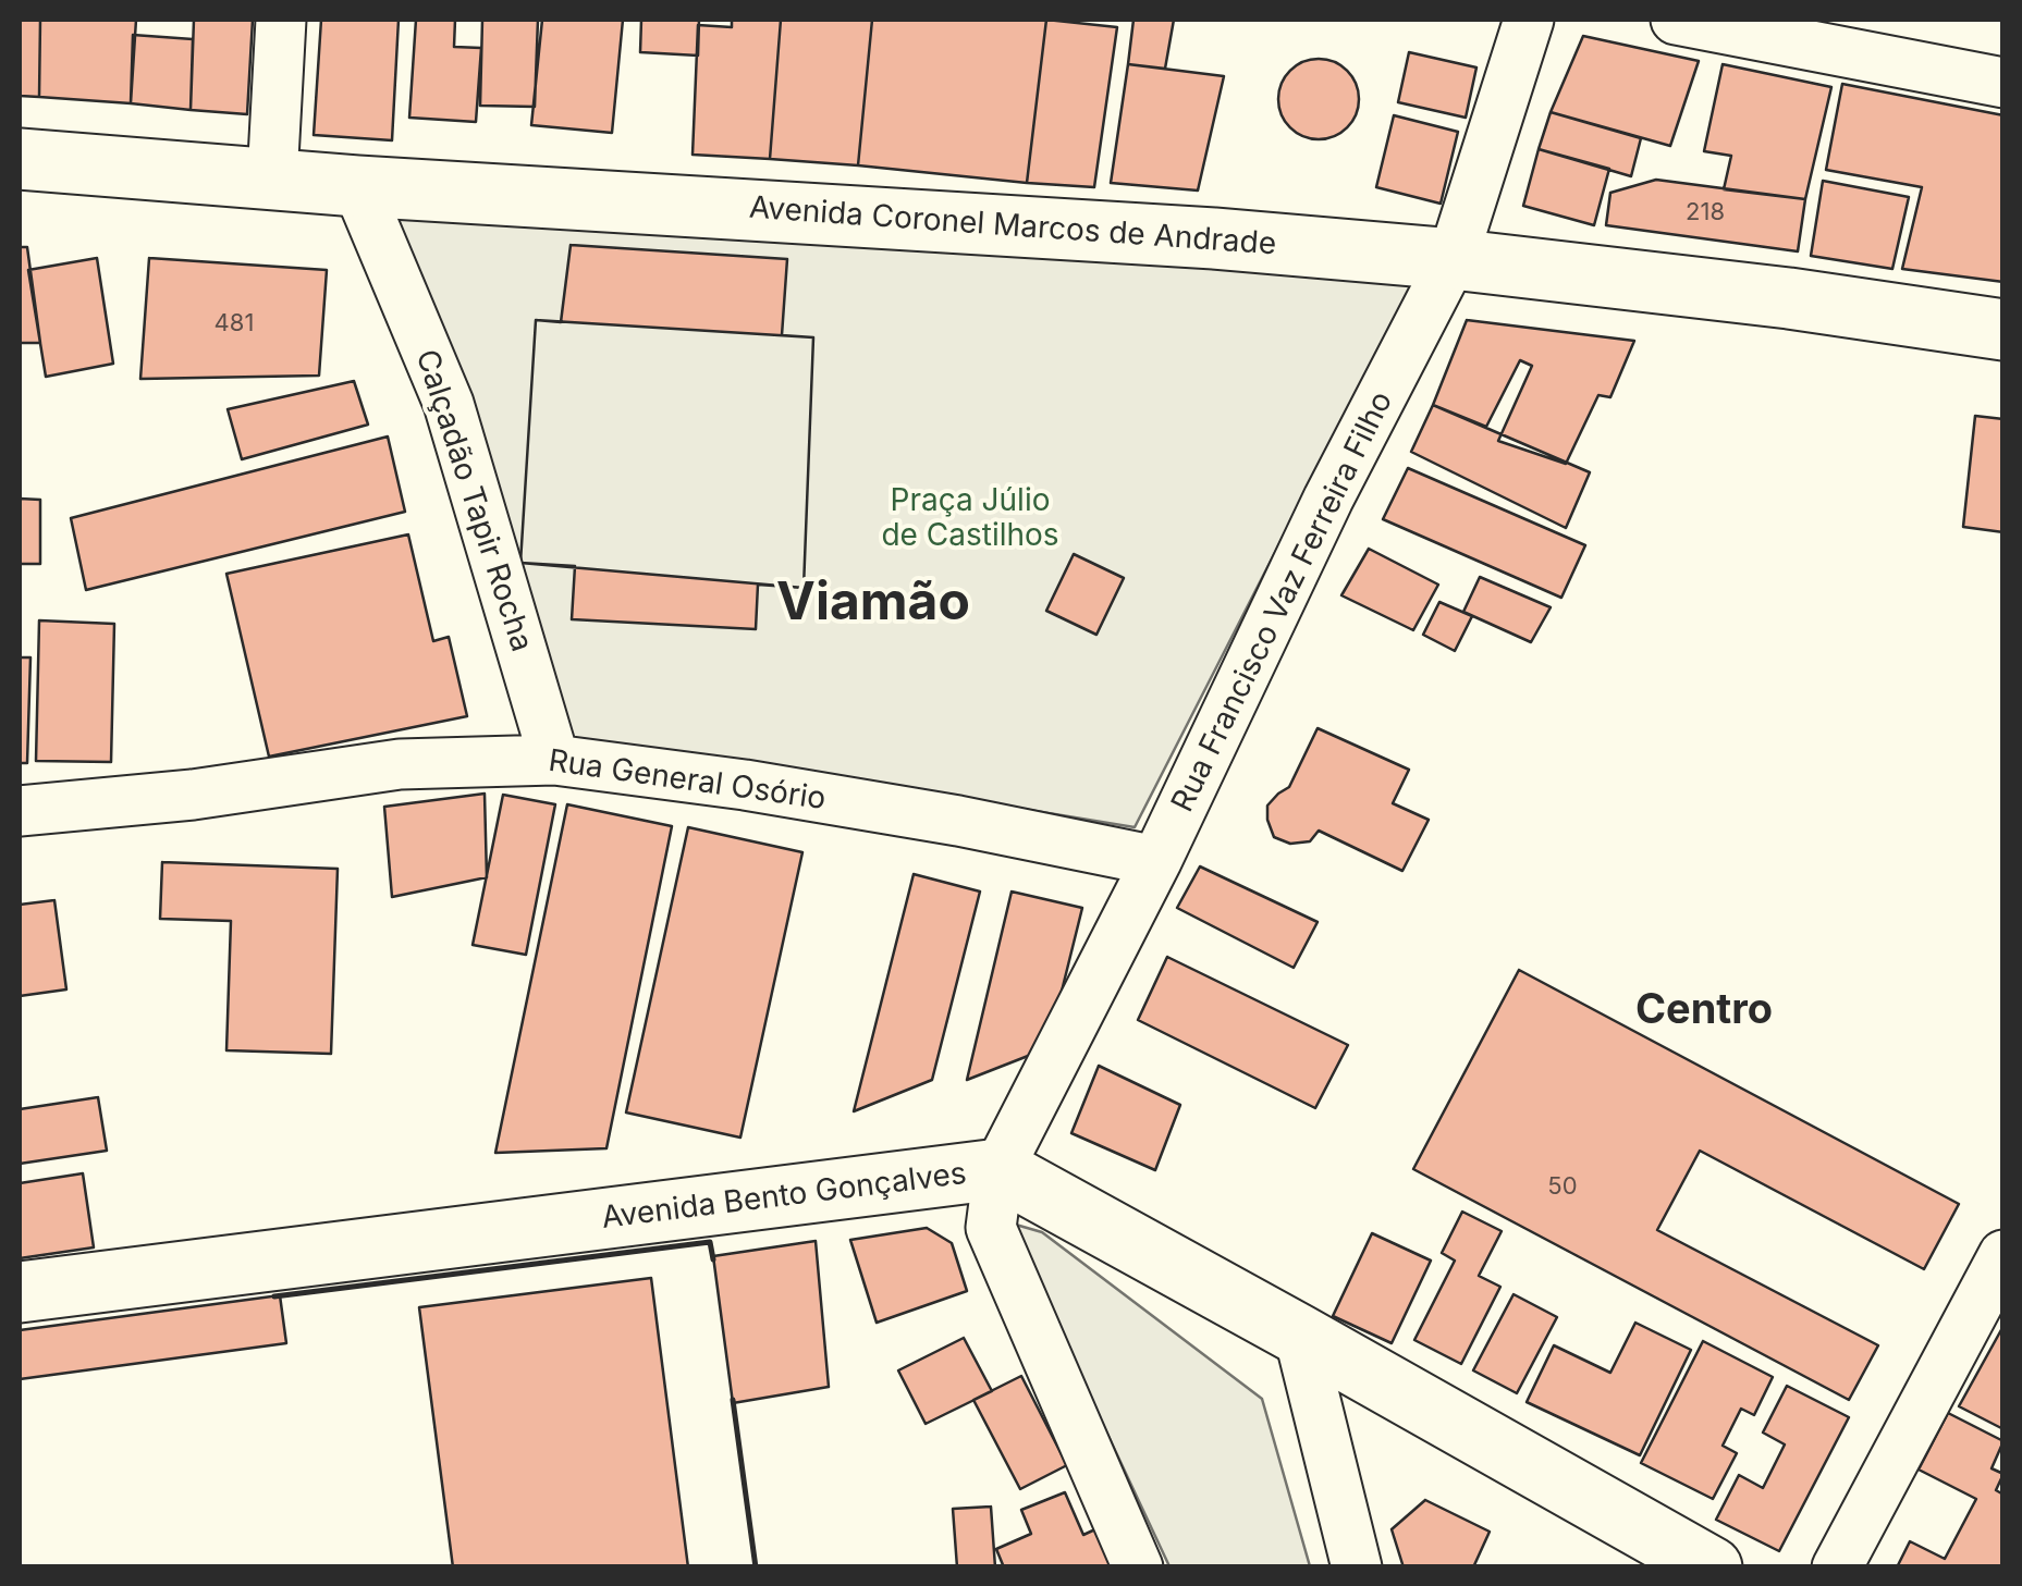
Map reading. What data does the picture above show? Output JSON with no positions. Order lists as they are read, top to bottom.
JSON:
{
  "streets": {
    "main road": ["Avenida Coronel Marcos de Andrade", "Avenida Bento Gonçalves"],
    "street": ["Calçadão Tapir Rocha", "Rua Francisco Vaz Ferreira Filho", "Rua General Osório"]
  },
  "crossings": [
    ["Avenida Coronel Marcos de Andrade", "Calçadão Tapir Rocha"],
    ["Avenida Coronel Marcos de Andrade", "Rua Francisco Vaz Ferreira Filho"],
    ["Calçadão Tapir Rocha", "Rua General Osório"],
    ["Rua Francisco Vaz Ferreira Filho", "Rua General Osório"],
    ["Rua Francisco Vaz Ferreira Filho", "Avenida Bento Gonçalves"]
  ],
  "districts": ["Viamão", "Centro"],
  "parks": ["Praça Júlio de Castilhos"],
  "house_numbers": ["218", "481", "50"]
}
